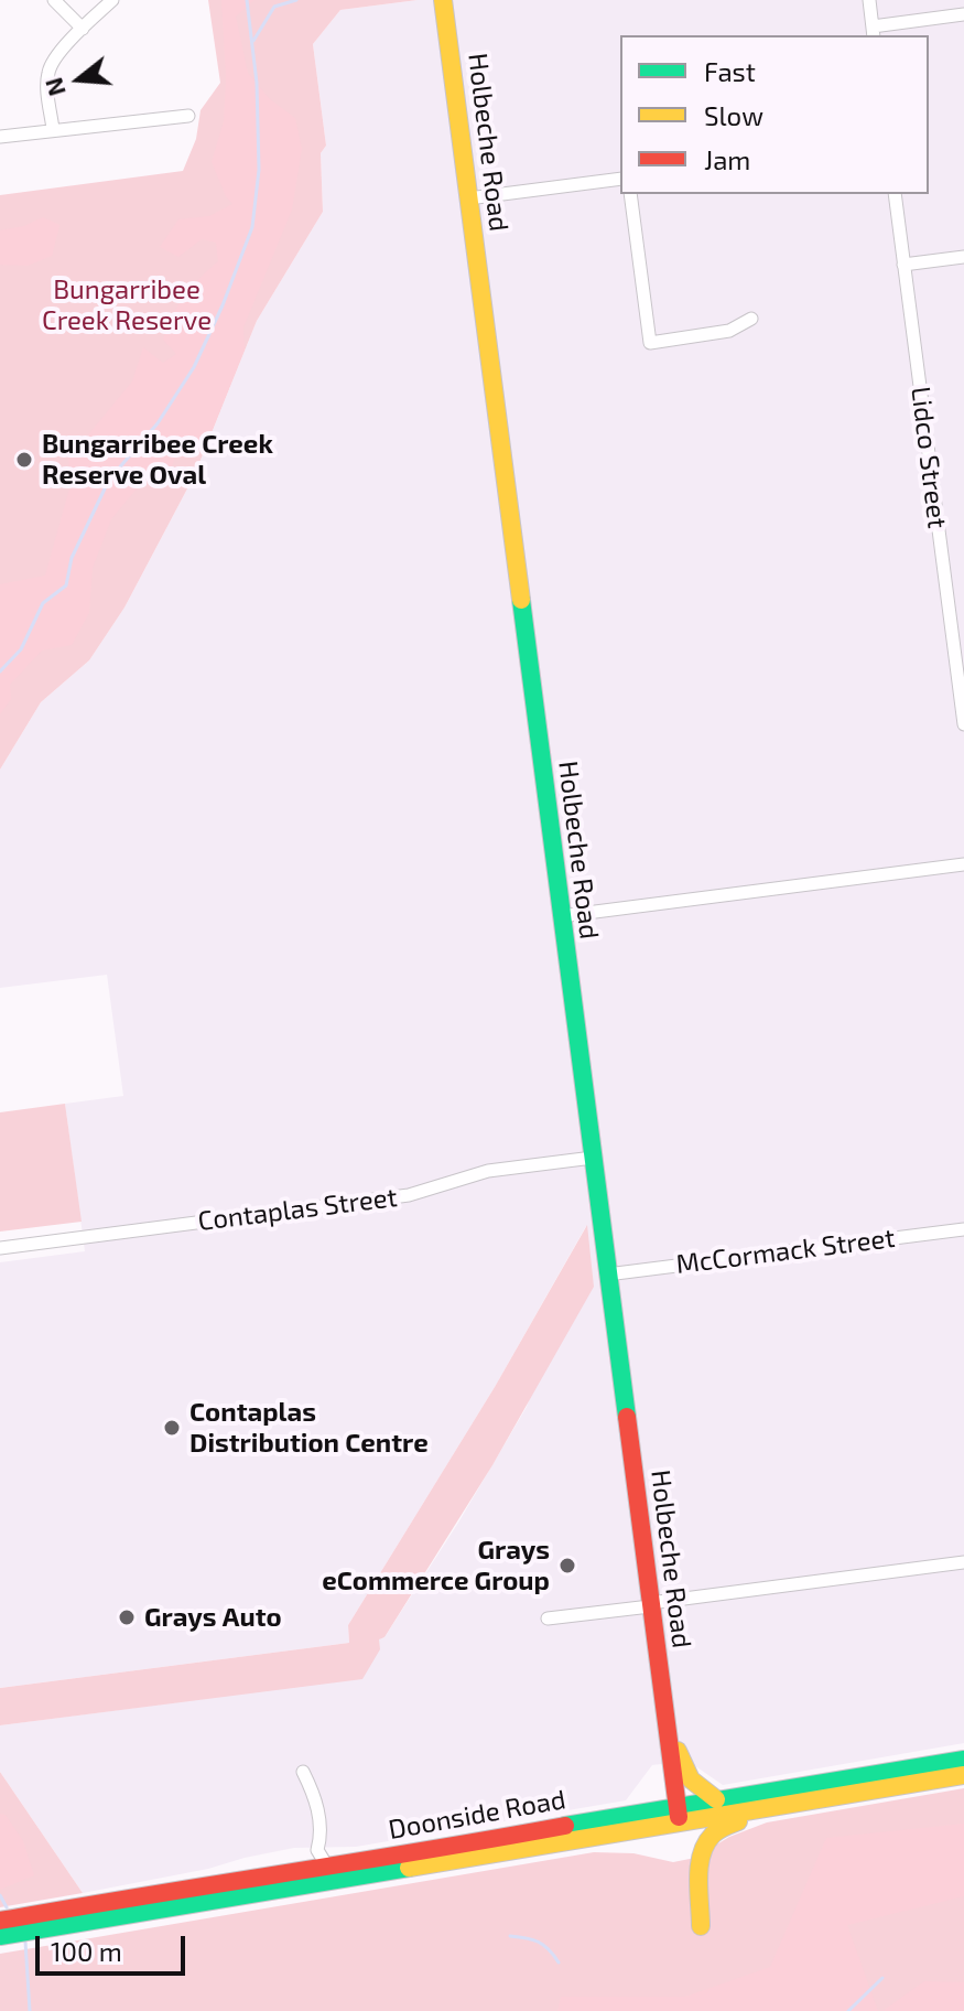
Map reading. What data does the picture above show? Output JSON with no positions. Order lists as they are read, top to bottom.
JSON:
{
  "streets": {
    "street": [
      "Holbeche Road",
      "Lidco Street",
      "Contaplas Street",
      "McCormack Street",
      "Doonside Road"
    ]
  },
  "crossings": [
    ["Holbeche Road", "Contaplas Street"],
    ["Holbeche Road", "McCormack Street"],
    ["Holbeche Road", "Doonside Road"]
  ],
  "parks": ["Bungarribee Creek Reserve"],
  "places": [
    "Bungarribee Creek Reserve Oval",
    "Contaplas Distribution Centre",
    "Grays eCommerce Group",
    "Grays Auto"
  ],
  "legend": ["Fast", "Slow", "Jam"],
  "scale_bar": "100 m",
  "north": "left"
}
